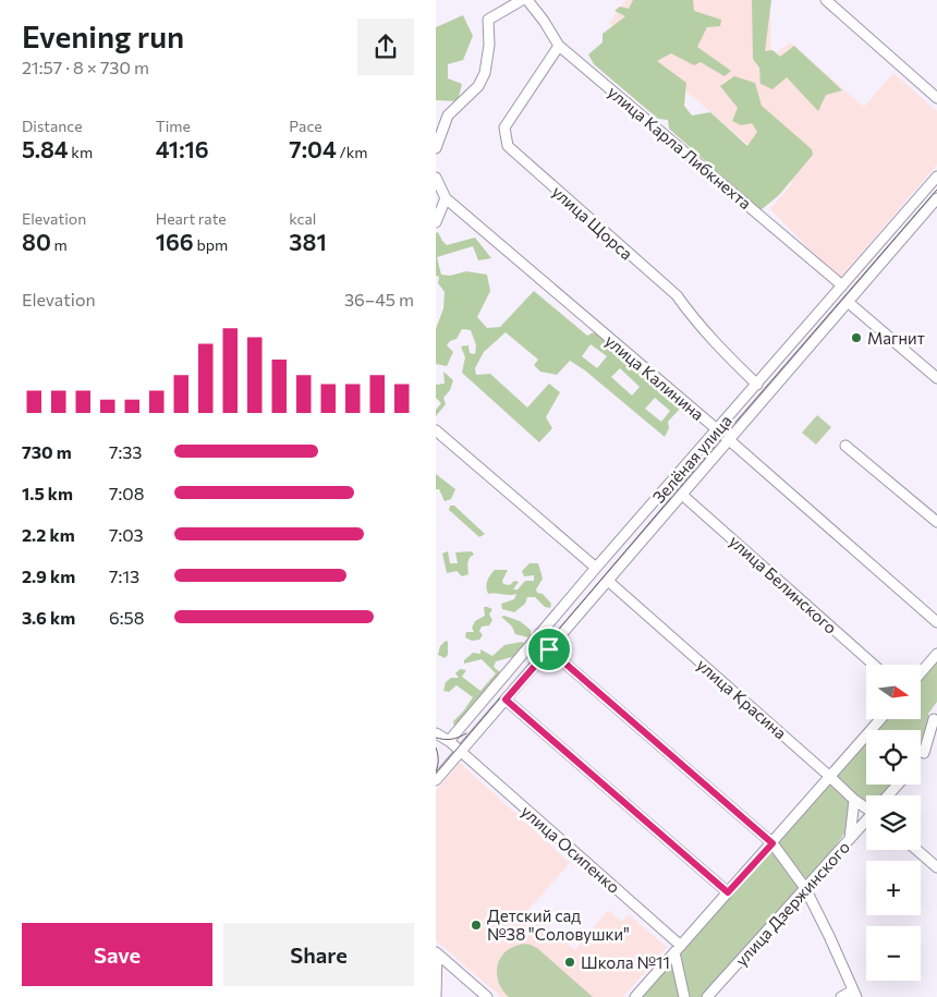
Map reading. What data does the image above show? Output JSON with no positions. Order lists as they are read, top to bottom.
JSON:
{
  "streets": {
    "street": [
      "улица Карла Либкнехта",
      "улица Щорса",
      "улица Калинина",
      "Зелёная улица",
      "улица Белинского",
      "улица Красина",
      "улица Осипенко",
      "улица Дзержинского"
    ]
  },
  "crossings": [
    ["улица Карла Либкнехта", "улица Щорса"],
    ["улица Карла Либкнехта", "Зелёная улица"],
    ["улица Щорса", "Зелёная улица"],
    ["улица Калинина", "Зелёная улица"],
    ["Зелёная улица", "улица Белинского"],
    ["Зелёная улица", "улица Красина"],
    ["Зелёная улица", "улица Осипенко"]
  ],
  "places": ["Магнит", "Детский сад №38 \"Соловушки\"", "Школа №11"],
  "north": "right",
  "page": {
    "heading": ["Evening run", "21:57 · 8 × 730 m"],
    "stats": [
      ["Distance", "5.84 km"],
      ["Time", "41:16"],
      ["Pace", "7:04 /km"],
      ["Elevation", "80 m"],
      ["Heart rate", "166 bpm"],
      ["kcal", "381"]
    ],
    "chart": ["Elevation", "36–45 m"],
    "list": [
      {
        "name": "730 m",
        "note": "7:33"
      },
      {
        "name": "1.5 km",
        "note": "7:08"
      },
      {
        "name": "2.2 km",
        "note": "7:03"
      },
      {
        "name": "2.9 km",
        "note": "7:13"
      },
      {
        "name": "3.6 km",
        "note": "6:58"
      }
    ],
    "map_buttons": ["+", "−"],
    "buttons": ["Save", "Share"]
  }
}
